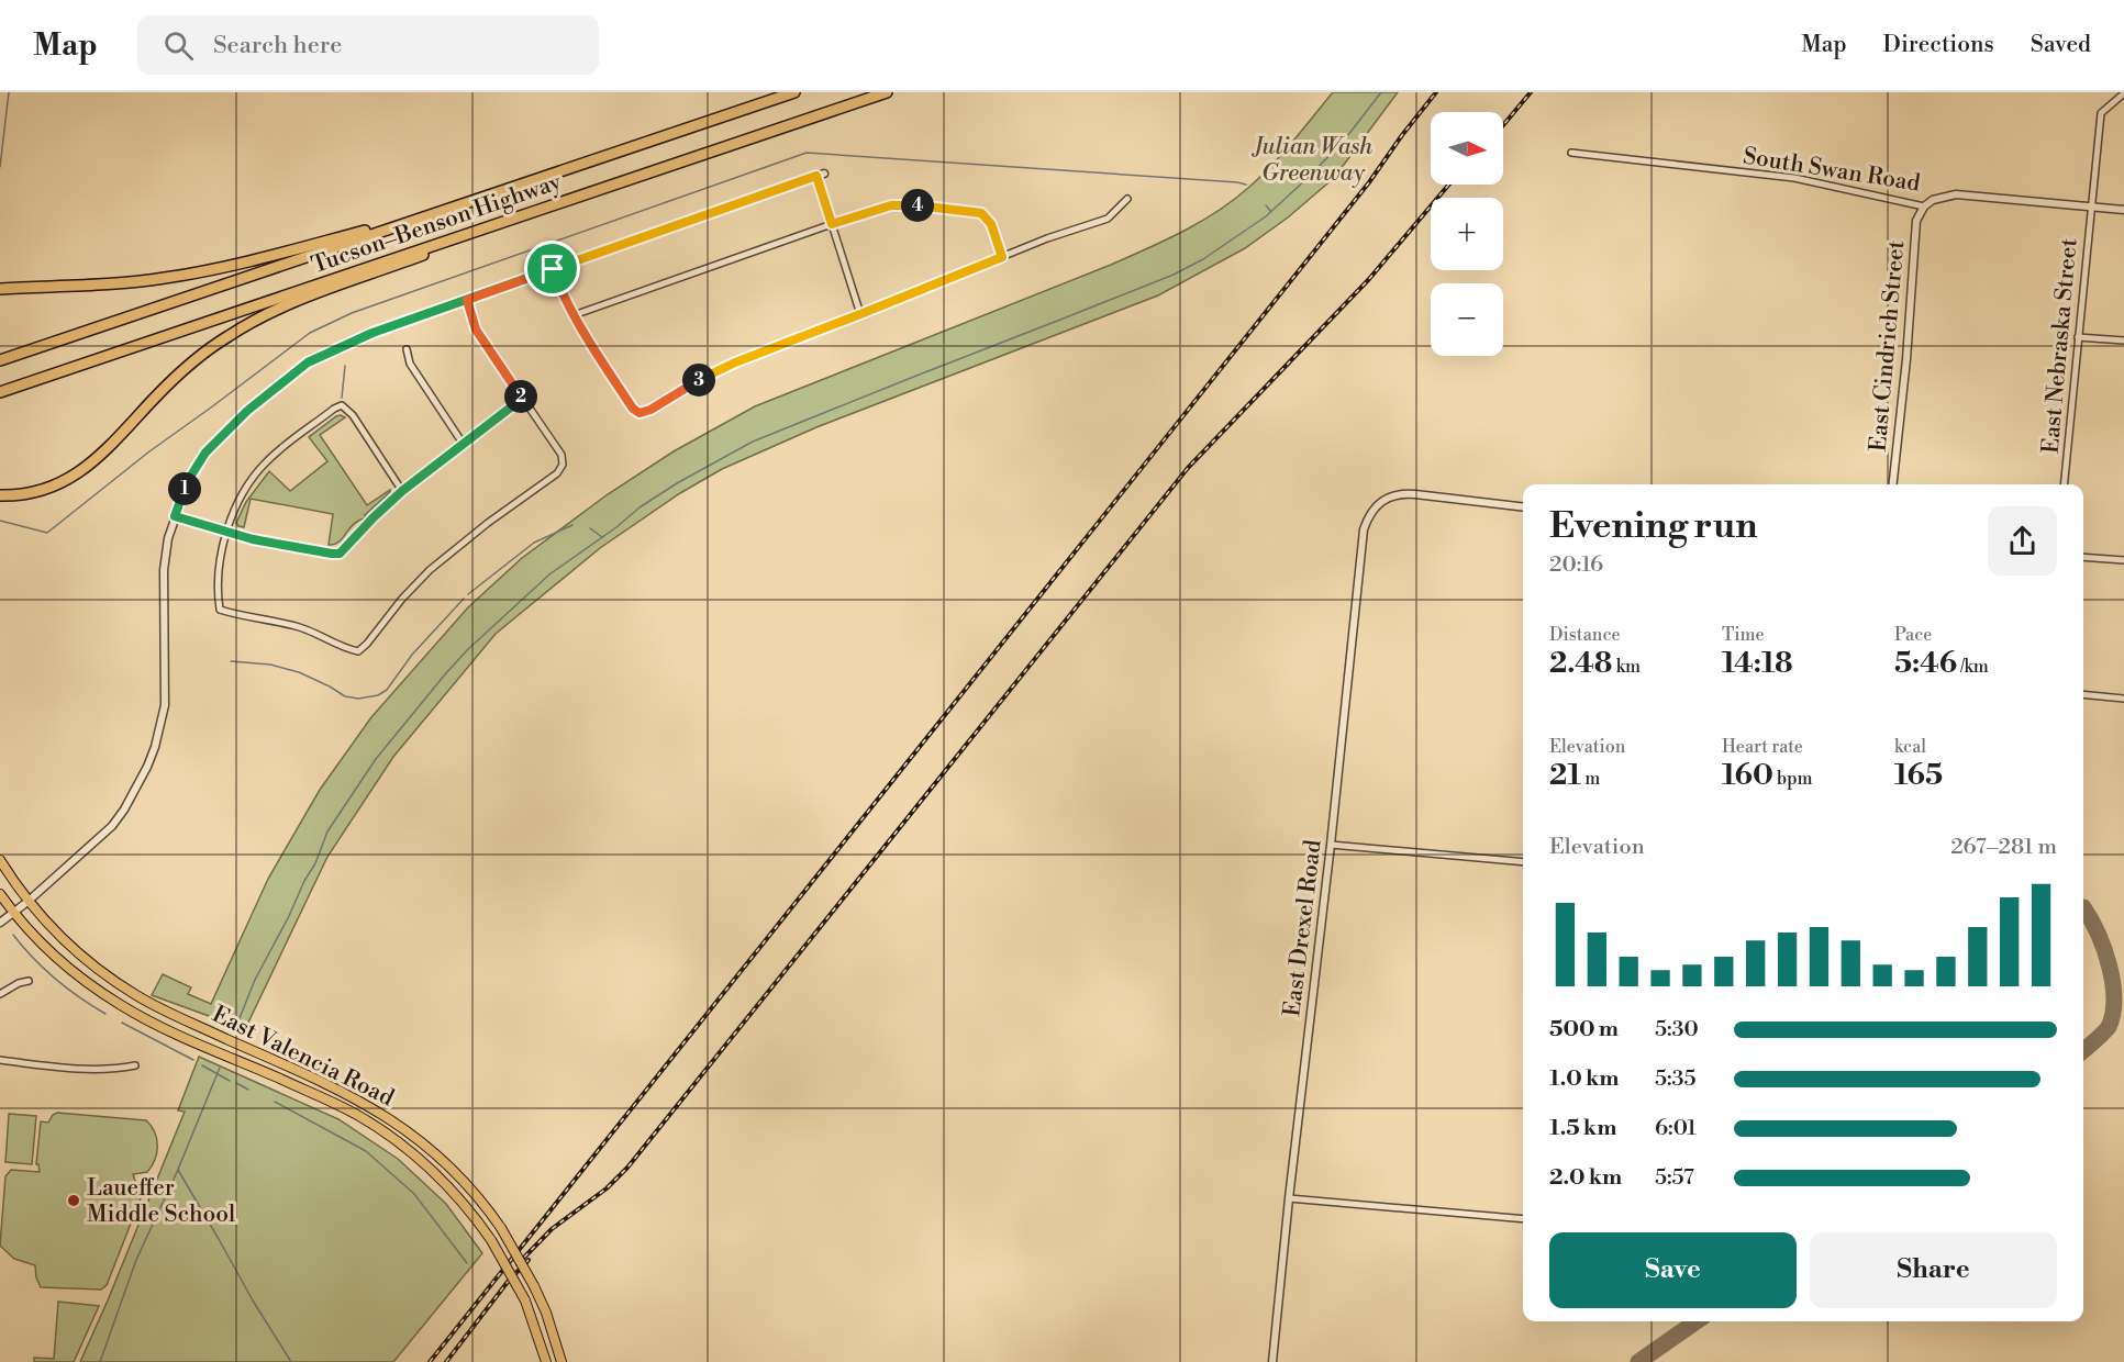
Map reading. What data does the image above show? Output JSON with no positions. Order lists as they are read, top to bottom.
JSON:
{
  "streets": {
    "highway": ["Tucson–Benson Highway"],
    "main road": ["East Valencia Road"],
    "street": [
      "South Swan Road",
      "East Cindrich Street",
      "East Nebraska Street",
      "East Drexel Road"
    ]
  },
  "crossings": [
    ["South Swan Road", "East Cindrich Street"],
    ["South Swan Road", "East Nebraska Street"]
  ],
  "parks": ["Julian Wash Greenway"],
  "places": ["Laueffer Middle School"],
  "north": "right",
  "page": {
    "header": "Map",
    "search": "Search here",
    "nav": ["Map", "Directions", "Saved"],
    "map_buttons": ["+", "−"],
    "pins": [
      "4",
      "3",
      "2",
      "1"
    ],
    "heading": ["Evening run", "20:16"],
    "stats": [
      ["Distance", "2.48 km"],
      ["Time", "14:18"],
      ["Pace", "5:46 /km"],
      ["Elevation", "21 m"],
      ["Heart rate", "160 bpm"],
      ["kcal", "165"]
    ],
    "chart": ["Elevation", "267–281 m"],
    "list": [
      {
        "name": "500 m",
        "note": "5:30"
      },
      {
        "name": "1.0 km",
        "note": "5:35"
      },
      {
        "name": "1.5 km",
        "note": "6:01"
      },
      {
        "name": "2.0 km",
        "note": "5:57"
      }
    ],
    "buttons": ["Save", "Share"]
  }
}
